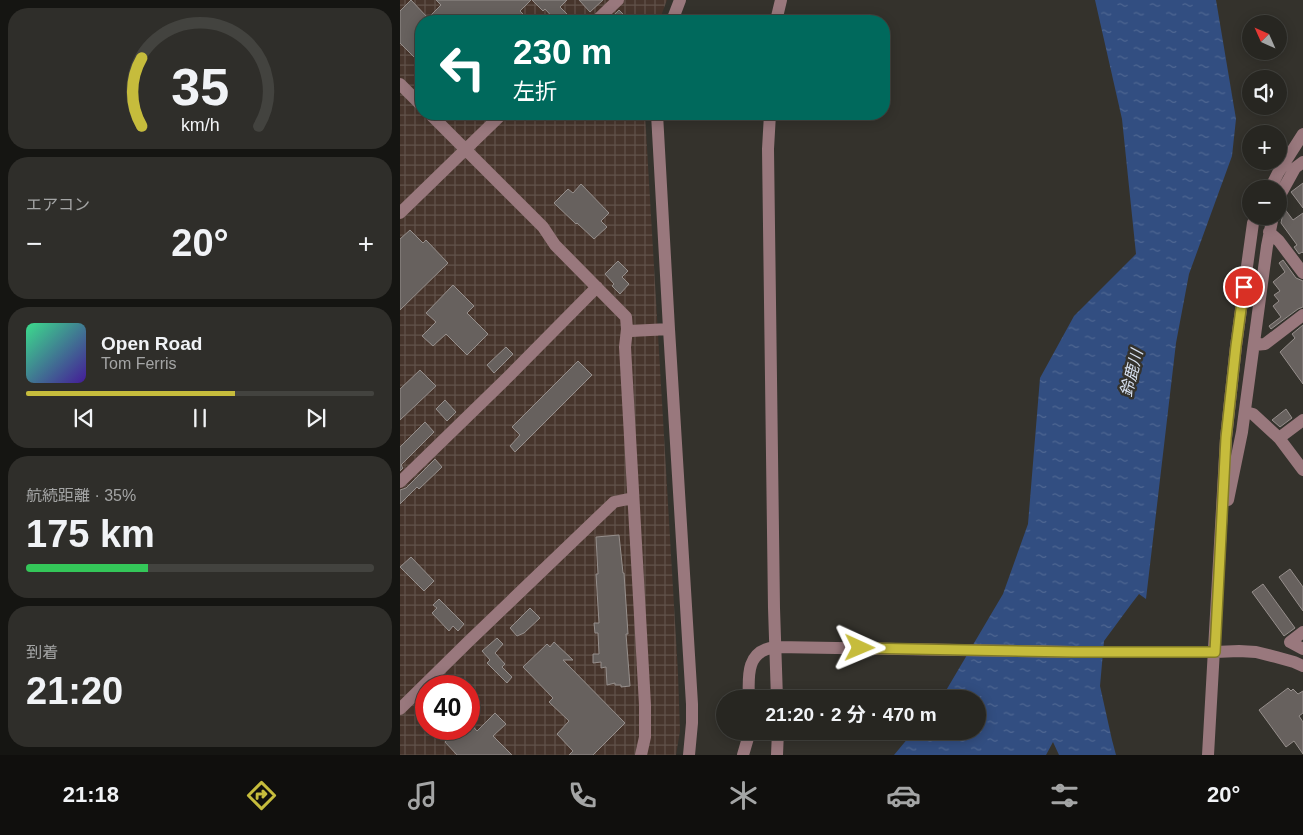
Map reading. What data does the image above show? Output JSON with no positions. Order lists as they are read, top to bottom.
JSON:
{
  "water": ["鈴鹿川"],
  "north": "top left",
  "page": {
    "map_buttons": ["+", "−"],
    "turn": ["230 m", "左折"],
    "tile": [
      "エアコン",
      ["航続距離 · 35%", "175 km"],
      ["到着", "21:20"]
    ],
    "heat": ["−", "20°", "+"],
    "song": ["Open Road", "Tom Ferris"],
    "limit": "40",
    "trip": "21:20 · 2 分 · 470 m",
    "tabs": ["21:18", "20°"],
    "gauge": ["35", "km/h"]
  }
}
